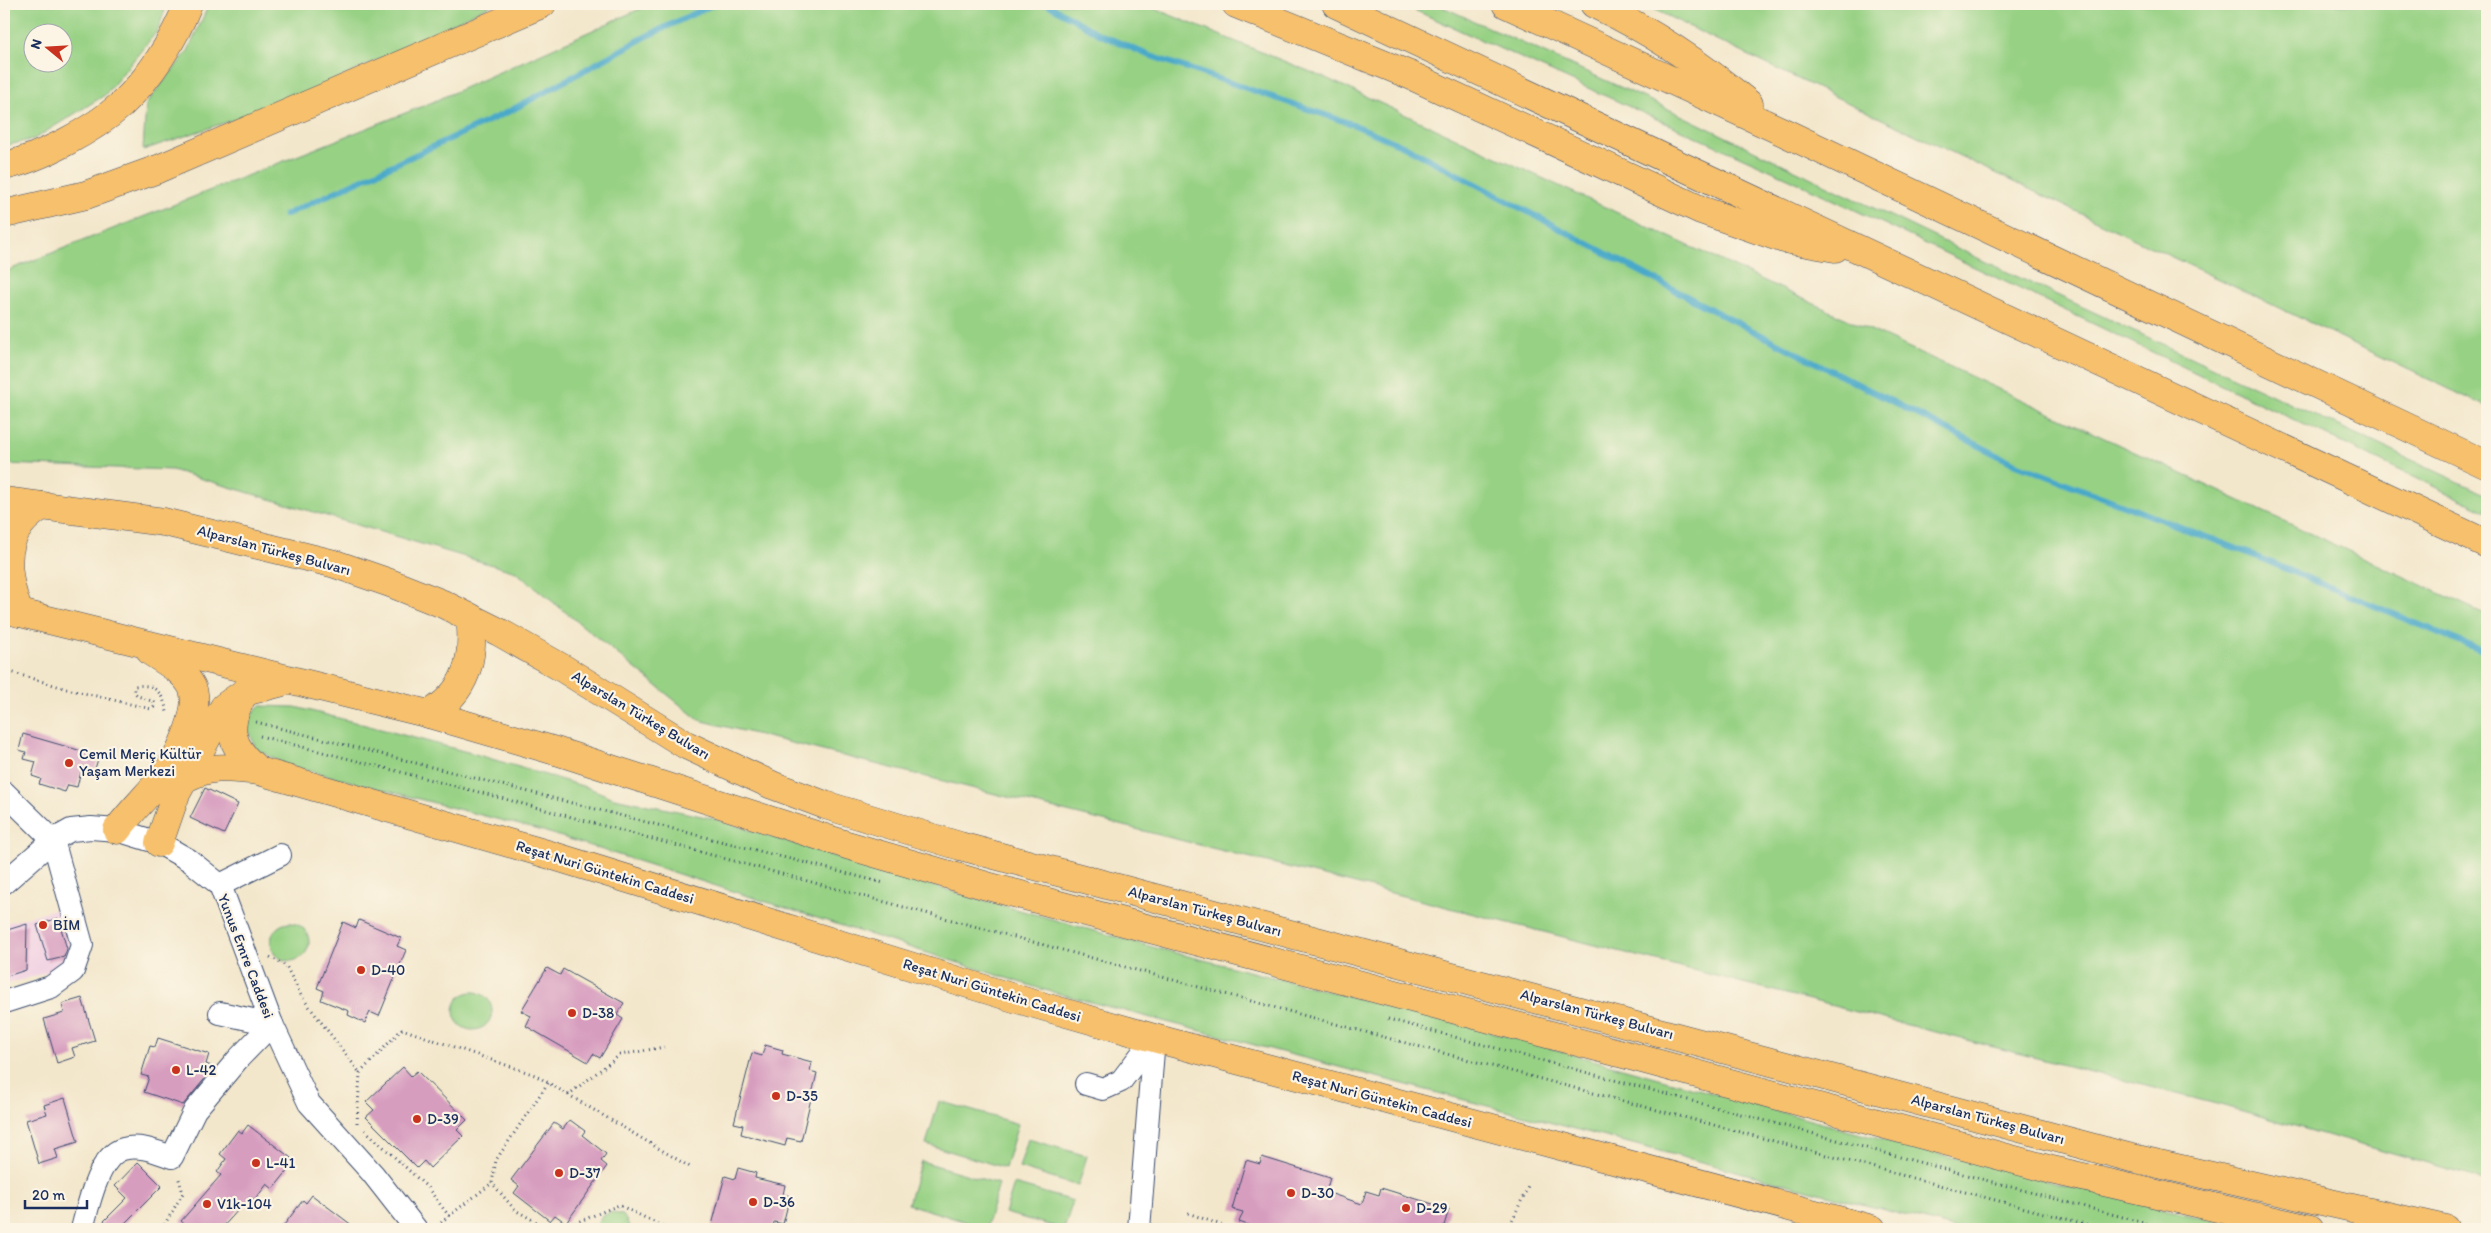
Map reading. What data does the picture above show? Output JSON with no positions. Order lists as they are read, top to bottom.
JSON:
{
  "streets": {
    "main road": ["Alparslan Türkeş Bulvarı", "Reşat Nuri Güntekin Caddesi"],
    "street": ["Yunus Emre Caddesi"]
  },
  "crossings": [
    ["Reşat Nuri Güntekin Caddesi", "Yunus Emre Caddesi"]
  ],
  "places": [
    "Cemil Meriç Kültür Yaşam Merkezi",
    "BİM",
    "D-40",
    "D-38",
    "L-42",
    "D-35",
    "D-39",
    "L-41",
    "D-37",
    "D-30",
    "D-36",
    "V1k-104",
    "D-29"
  ],
  "scale_bar": "20 m",
  "north": "left"
}
